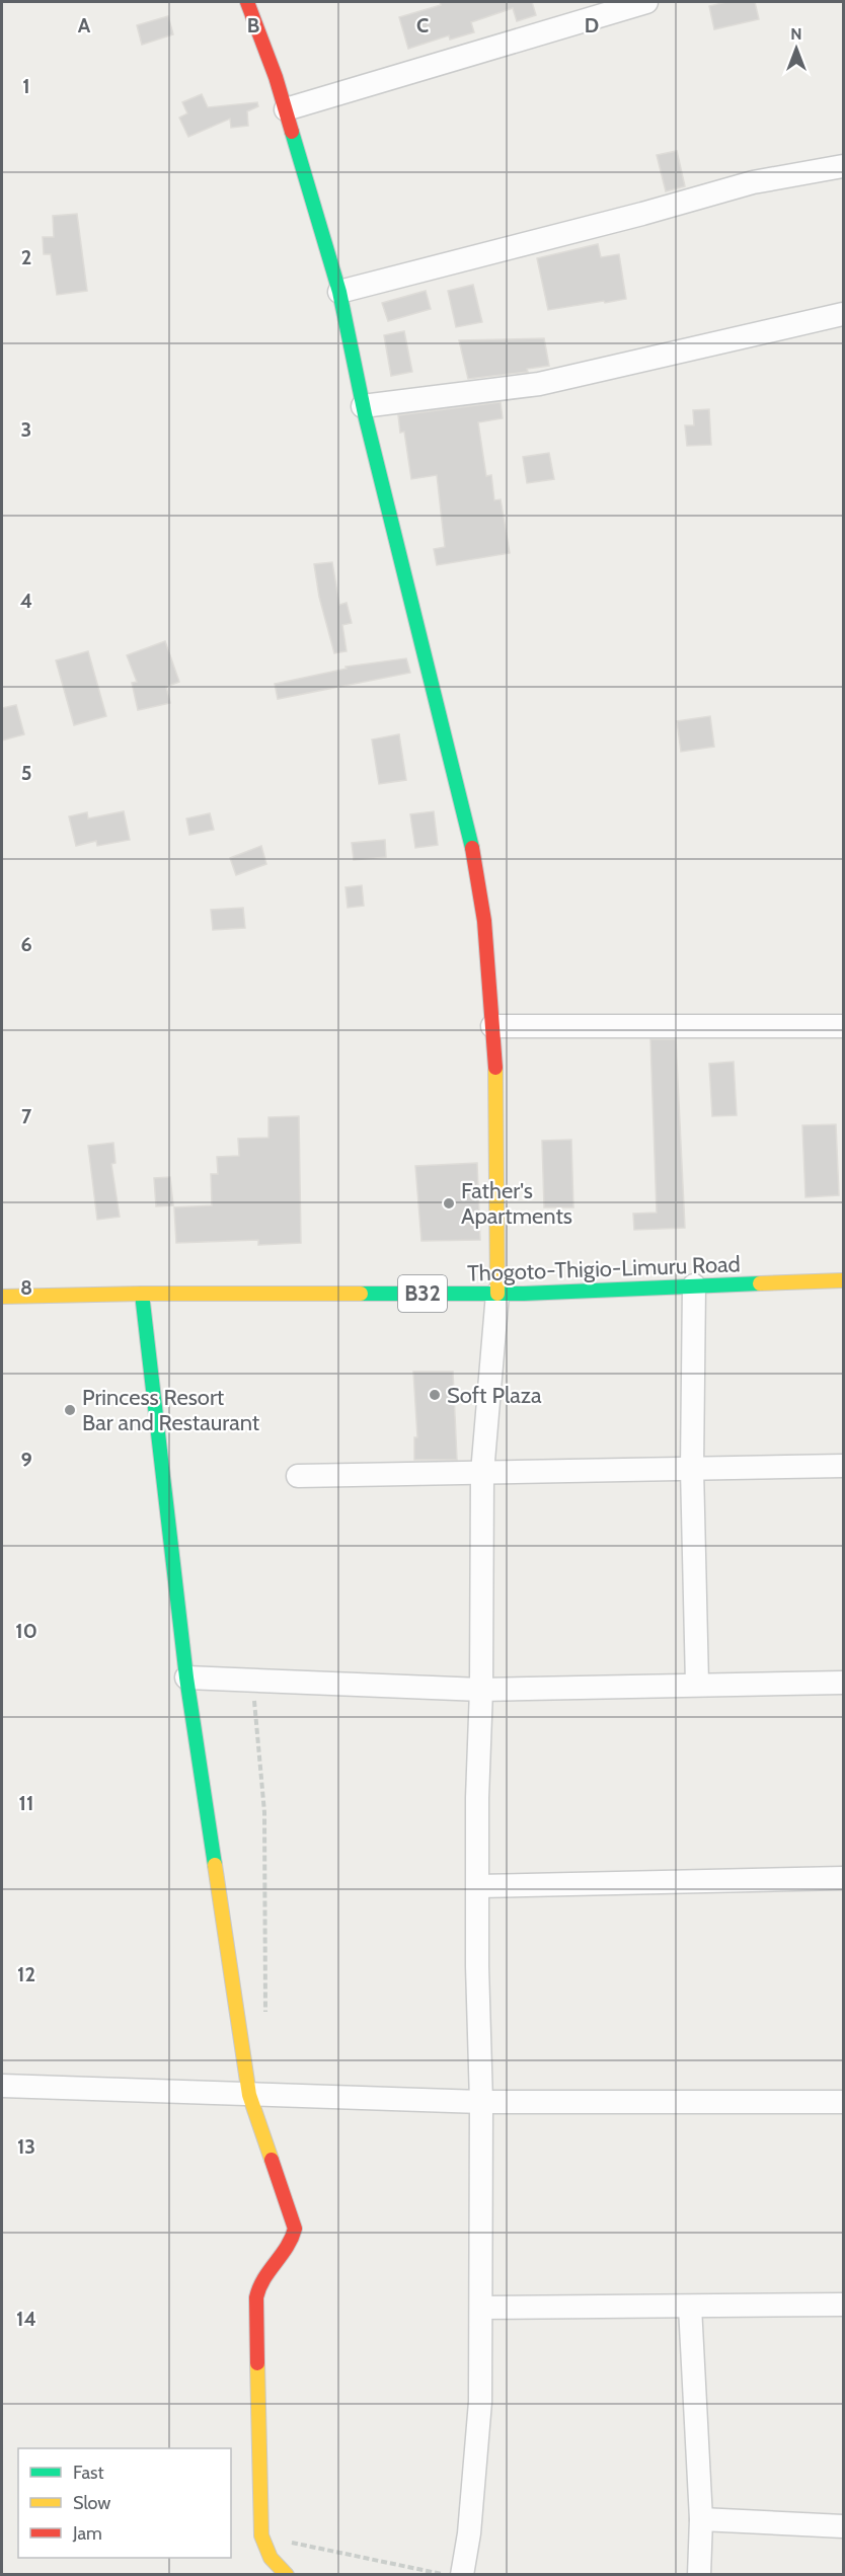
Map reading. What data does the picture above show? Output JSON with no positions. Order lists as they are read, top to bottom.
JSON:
{
  "streets": {
    "main road": ["Thogoto-Thigio-Limuru Road", "B32"]
  },
  "places": ["Father's Apartments", "Soft Plaza", "Princess Resort Bar and Restaurant"],
  "legend": ["Fast", "Slow", "Jam"],
  "north": "top",
  "grid": {
    "columns": [
      "A",
      "B",
      "C",
      "D"
    ],
    "rows": [
      "1",
      "2",
      "3",
      "4",
      "5",
      "6",
      "7",
      "8",
      "9",
      "10",
      "11",
      "12",
      "13",
      "14"
    ]
  }
}
